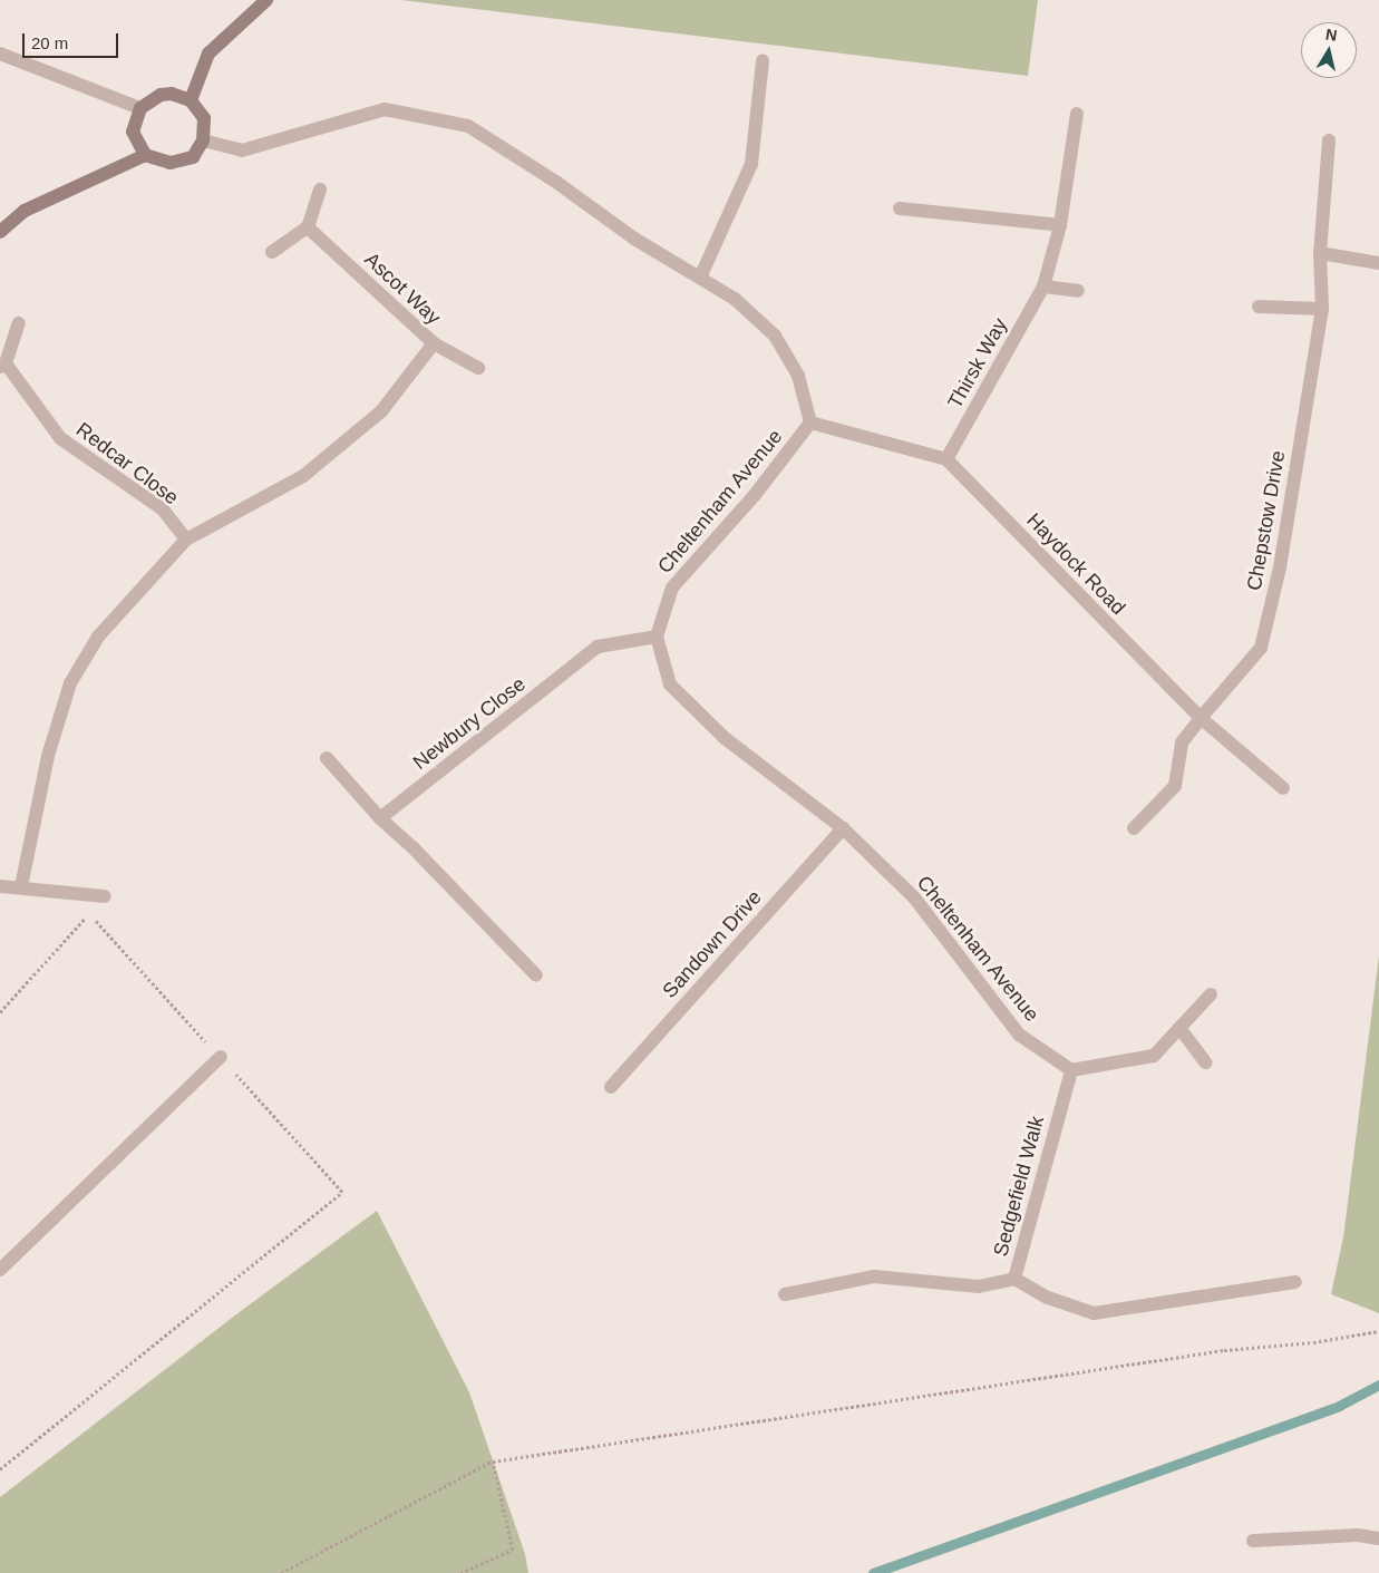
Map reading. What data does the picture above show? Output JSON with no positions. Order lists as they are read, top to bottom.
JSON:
{
  "streets": {
    "street": [
      "Ascot Way",
      "Thirsk Way",
      "Redcar Close",
      "Cheltenham Avenue",
      "Chepstow Drive",
      "Haydock Road",
      "Newbury Close",
      "Sandown Drive",
      "Sedgefield Walk"
    ]
  },
  "crossings": [
    ["Thirsk Way", "Haydock Road"],
    ["Cheltenham Avenue", "Newbury Close"],
    ["Cheltenham Avenue", "Sandown Drive"],
    ["Cheltenham Avenue", "Sedgefield Walk"],
    ["Chepstow Drive", "Haydock Road"]
  ],
  "scale_bar": "20 m",
  "north": "top"
}
